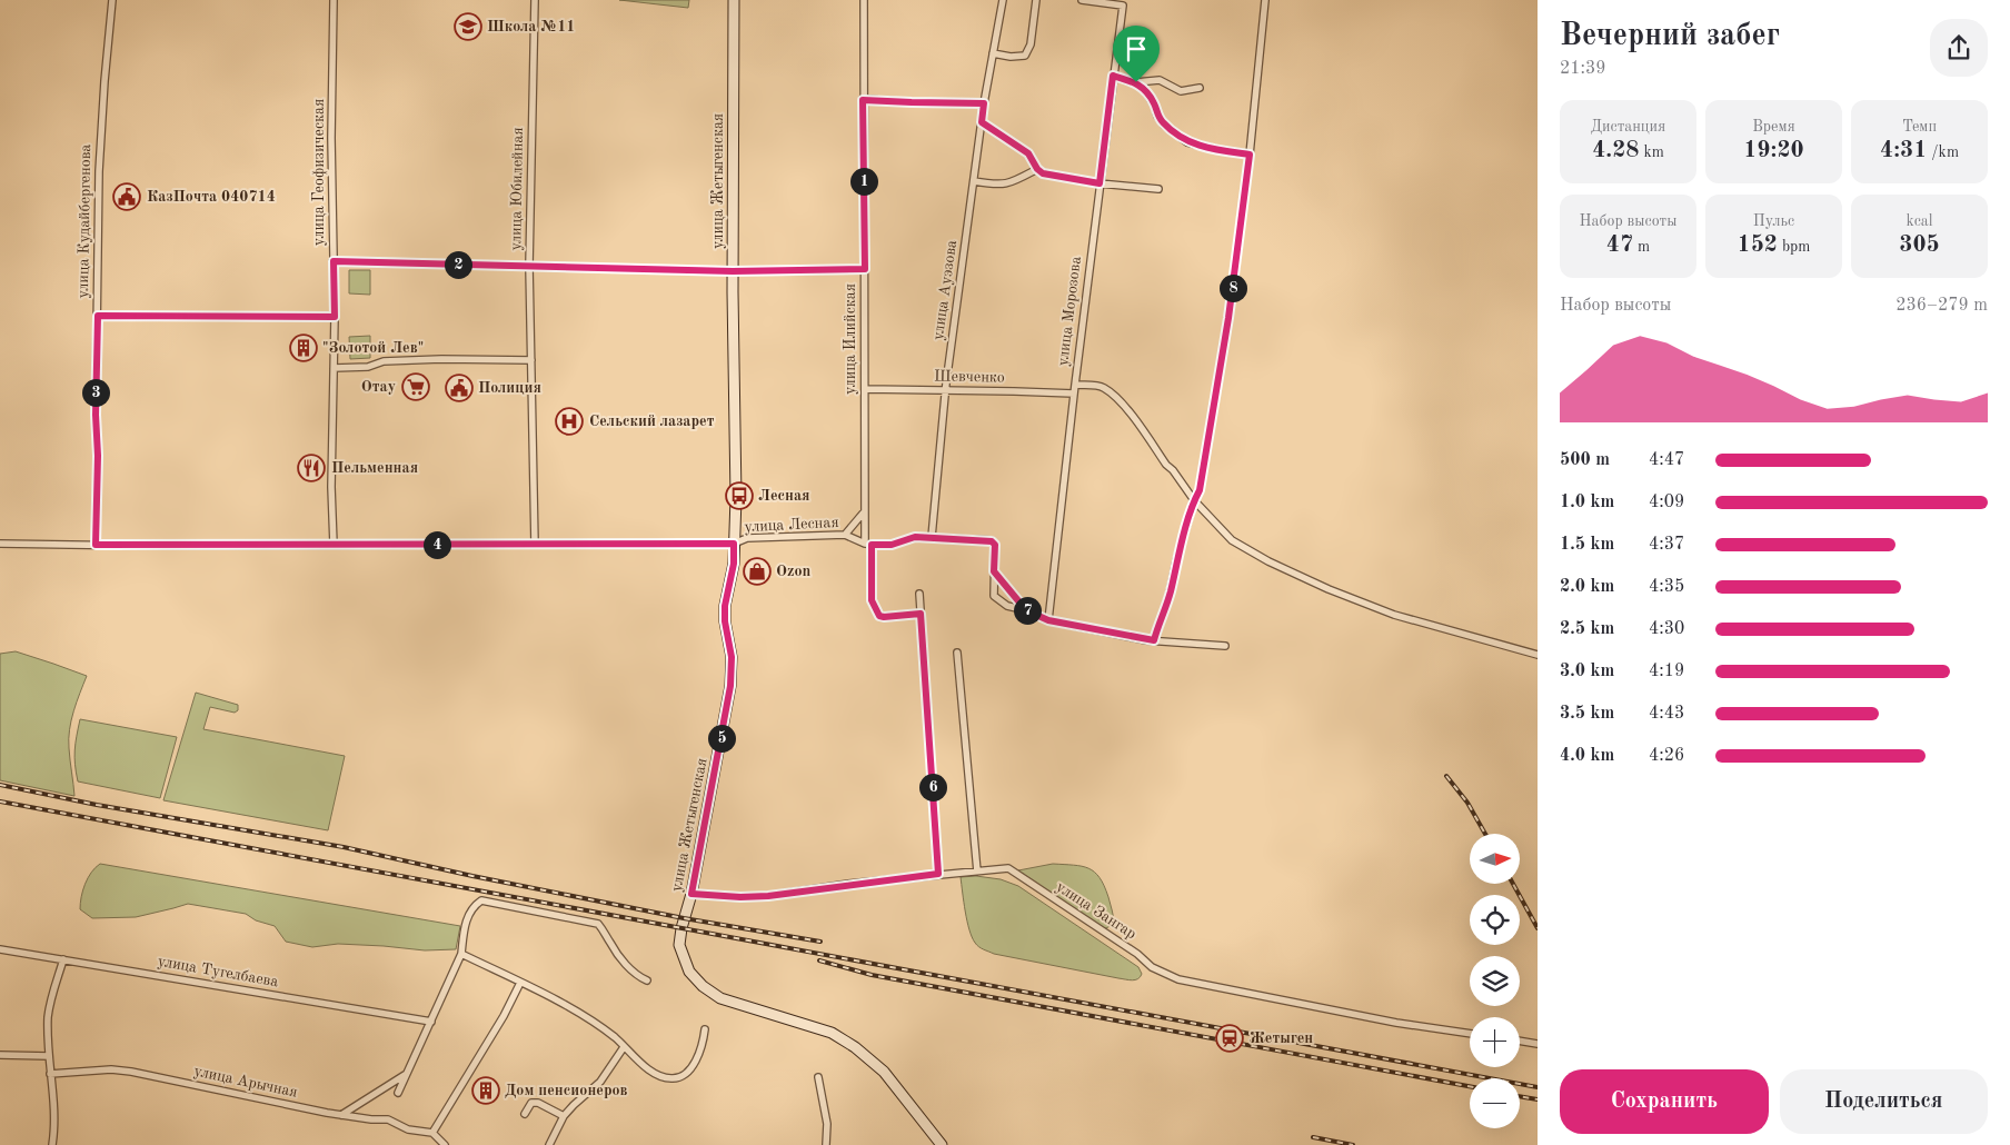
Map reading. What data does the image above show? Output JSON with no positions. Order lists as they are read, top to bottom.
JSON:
{
  "streets": {
    "main road": ["улица Жетыгенская"],
    "street": [
      "улица Геофизическая",
      "улица Юбилейная",
      "улица Кудайбергенова",
      "улица Ауэзова",
      "улица Морозова",
      "улица Илийская",
      "Шевченко",
      "улица Лесная",
      "улица Зангар",
      "улица Тугелбаева",
      "улица Арычная"
    ]
  },
  "crossings": [
    ["улица Геофизическая", "улица Лесная"],
    ["улица Жетыгенская", "улица Лесная"],
    ["улица Жетыгенская", "улица Зангар"],
    ["улица Юбилейная", "улица Лесная"],
    ["улица Кудайбергенова", "улица Лесная"],
    ["улица Ауэзова", "Шевченко"],
    ["улица Ауэзова", "улица Лесная"],
    ["улица Морозова", "Шевченко"],
    ["улица Илийская", "Шевченко"],
    ["улица Илийская", "улица Лесная"]
  ],
  "places": {
    "school or university": ["Школа №11"],
    "public building": ["КазПочта 040714", "Полиция"],
    "building": ["\"Золотой Лев\"", "Дом пенсионеров"],
    "supermarket": ["Отау"],
    "hospital": ["Сельский лазарет"],
    "restaurant": ["Пельменная"],
    "bus stop": ["Лесная"],
    "shop": ["Ozon"],
    "station": ["Жетыген"]
  },
  "north": "right",
  "page": {
    "heading": ["Вечерний забег", "21:39"],
    "stats": [
      ["Дистанция", "4.28 km"],
      ["Время", "19:20"],
      ["Темп", "4:31 /km"],
      ["Набор высоты", "47 m"],
      ["Пульс", "152 bpm"],
      ["kcal", "305"]
    ],
    "pins": [
      "1",
      "2",
      "8",
      "3",
      "4",
      "7",
      "5",
      "6"
    ],
    "chart": ["Набор высоты", "236–279 m"],
    "list": [
      {
        "name": "500 m",
        "note": "4:47"
      },
      {
        "name": "1.0 km",
        "note": "4:09"
      },
      {
        "name": "1.5 km",
        "note": "4:37"
      },
      {
        "name": "2.0 km",
        "note": "4:35"
      },
      {
        "name": "2.5 km",
        "note": "4:30"
      },
      {
        "name": "3.0 km",
        "note": "4:19"
      },
      {
        "name": "3.5 km",
        "note": "4:43"
      },
      {
        "name": "4.0 km",
        "note": "4:26"
      }
    ],
    "map_buttons": ["+", "−"],
    "buttons": ["Сохранить", "Поделиться"]
  }
}
